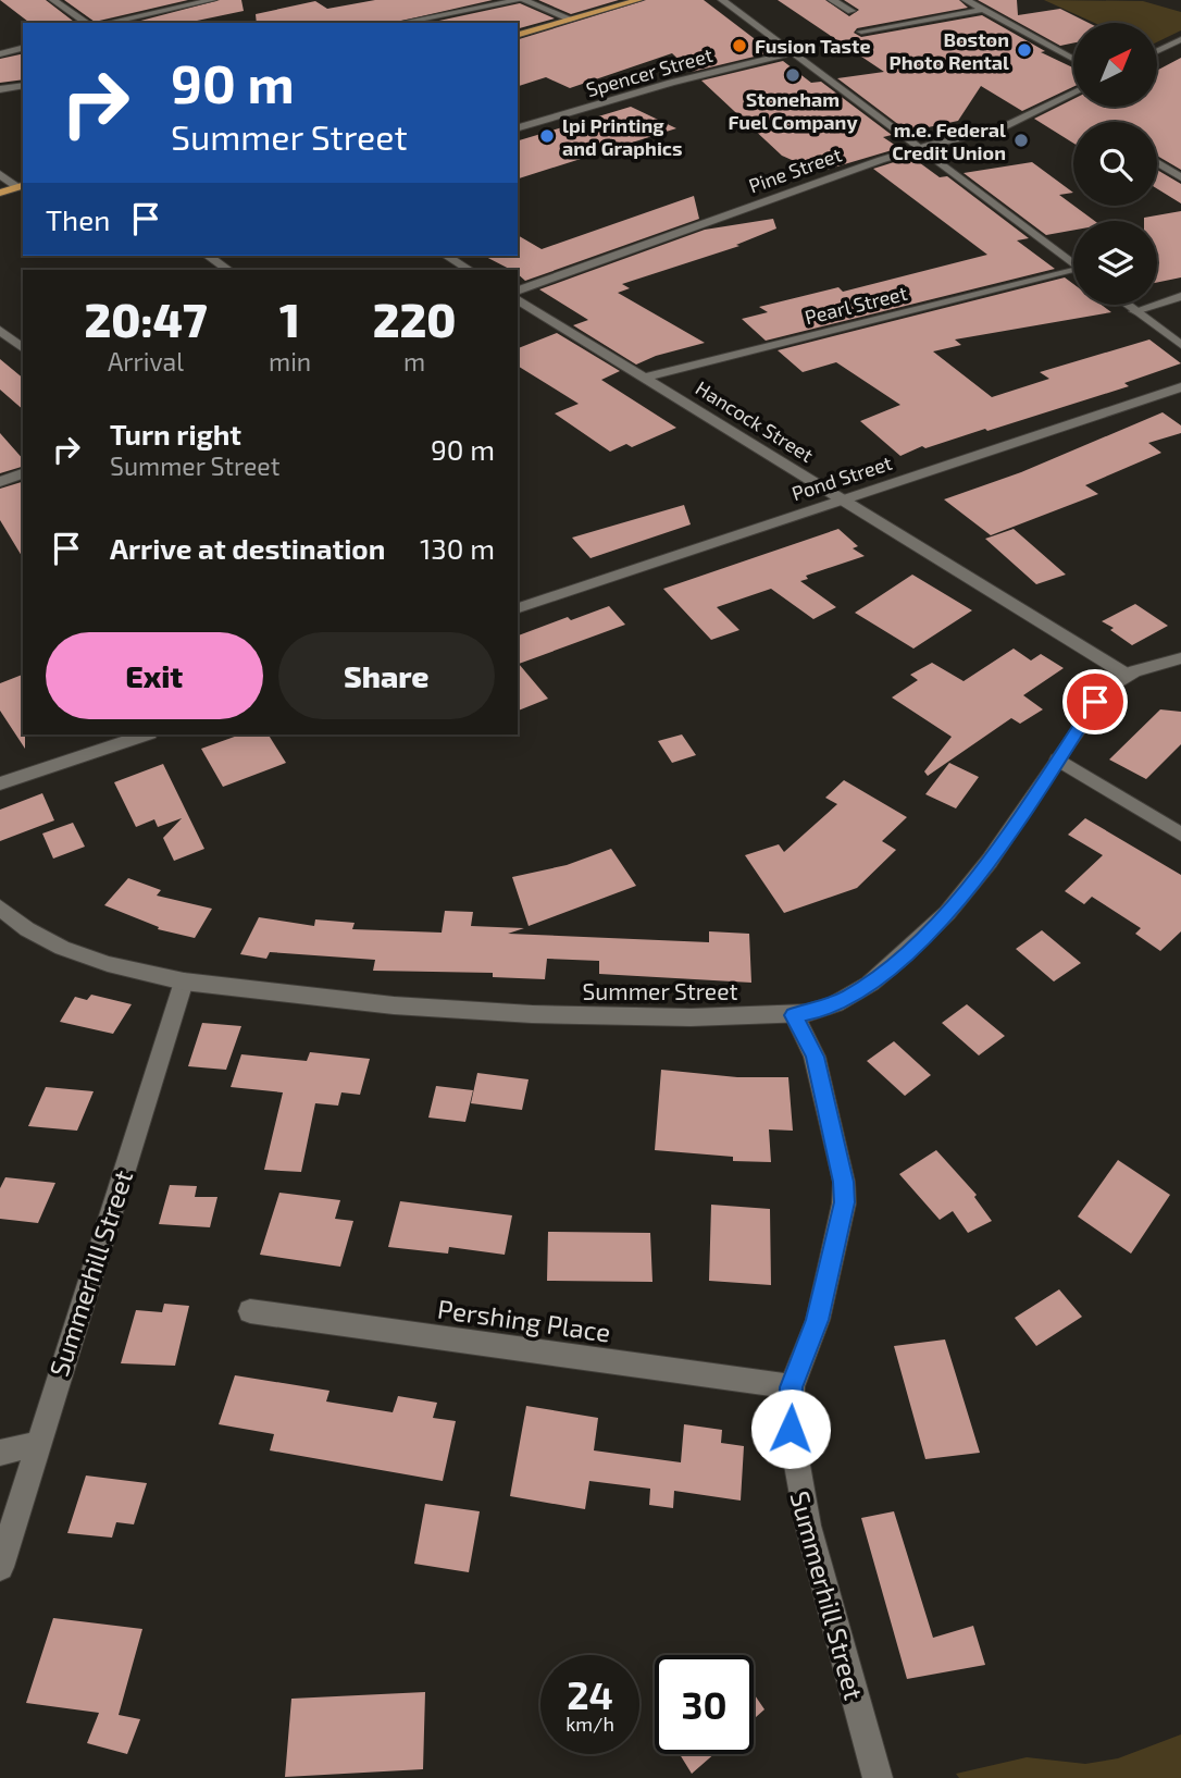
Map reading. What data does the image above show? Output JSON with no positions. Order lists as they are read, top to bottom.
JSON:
{
  "streets": {
    "street": [
      "Spencer Street",
      "Pine Street",
      "Pearl Street",
      "Hancock Street",
      "Pond Street",
      "Summer Street",
      "Summerhill Street",
      "Pershing Place"
    ]
  },
  "crossings": [
    ["Pearl Street", "Hancock Street"],
    ["Hancock Street", "Pond Street"],
    ["Hancock Street", "Summer Street"],
    ["Summer Street", "Summerhill Street"],
    ["Summerhill Street", "Pershing Place"]
  ],
  "places": [
    "Fusion Taste",
    "Boston Photo Rental",
    "Stoneham Fuel Company",
    "lpi Printing and Graphics",
    "m.e. Federal Credit Union"
  ],
  "north": "top right",
  "page": {
    "turn": ["90 m", "Summer Street"],
    "then": "Then",
    "eta": [
      "20:47",
      "Arrival",
      "1",
      "min",
      "220",
      "m"
    ],
    "list": [
      {
        "name": "Turn right",
        "note": "Summer Street",
        "value": "90 m"
      },
      {
        "name": "Arrive at destination",
        "value": "130 m"
      }
    ],
    "buttons": ["Exit", "Share"],
    "speed": "24 km/h",
    "limit": "30"
  }
}
